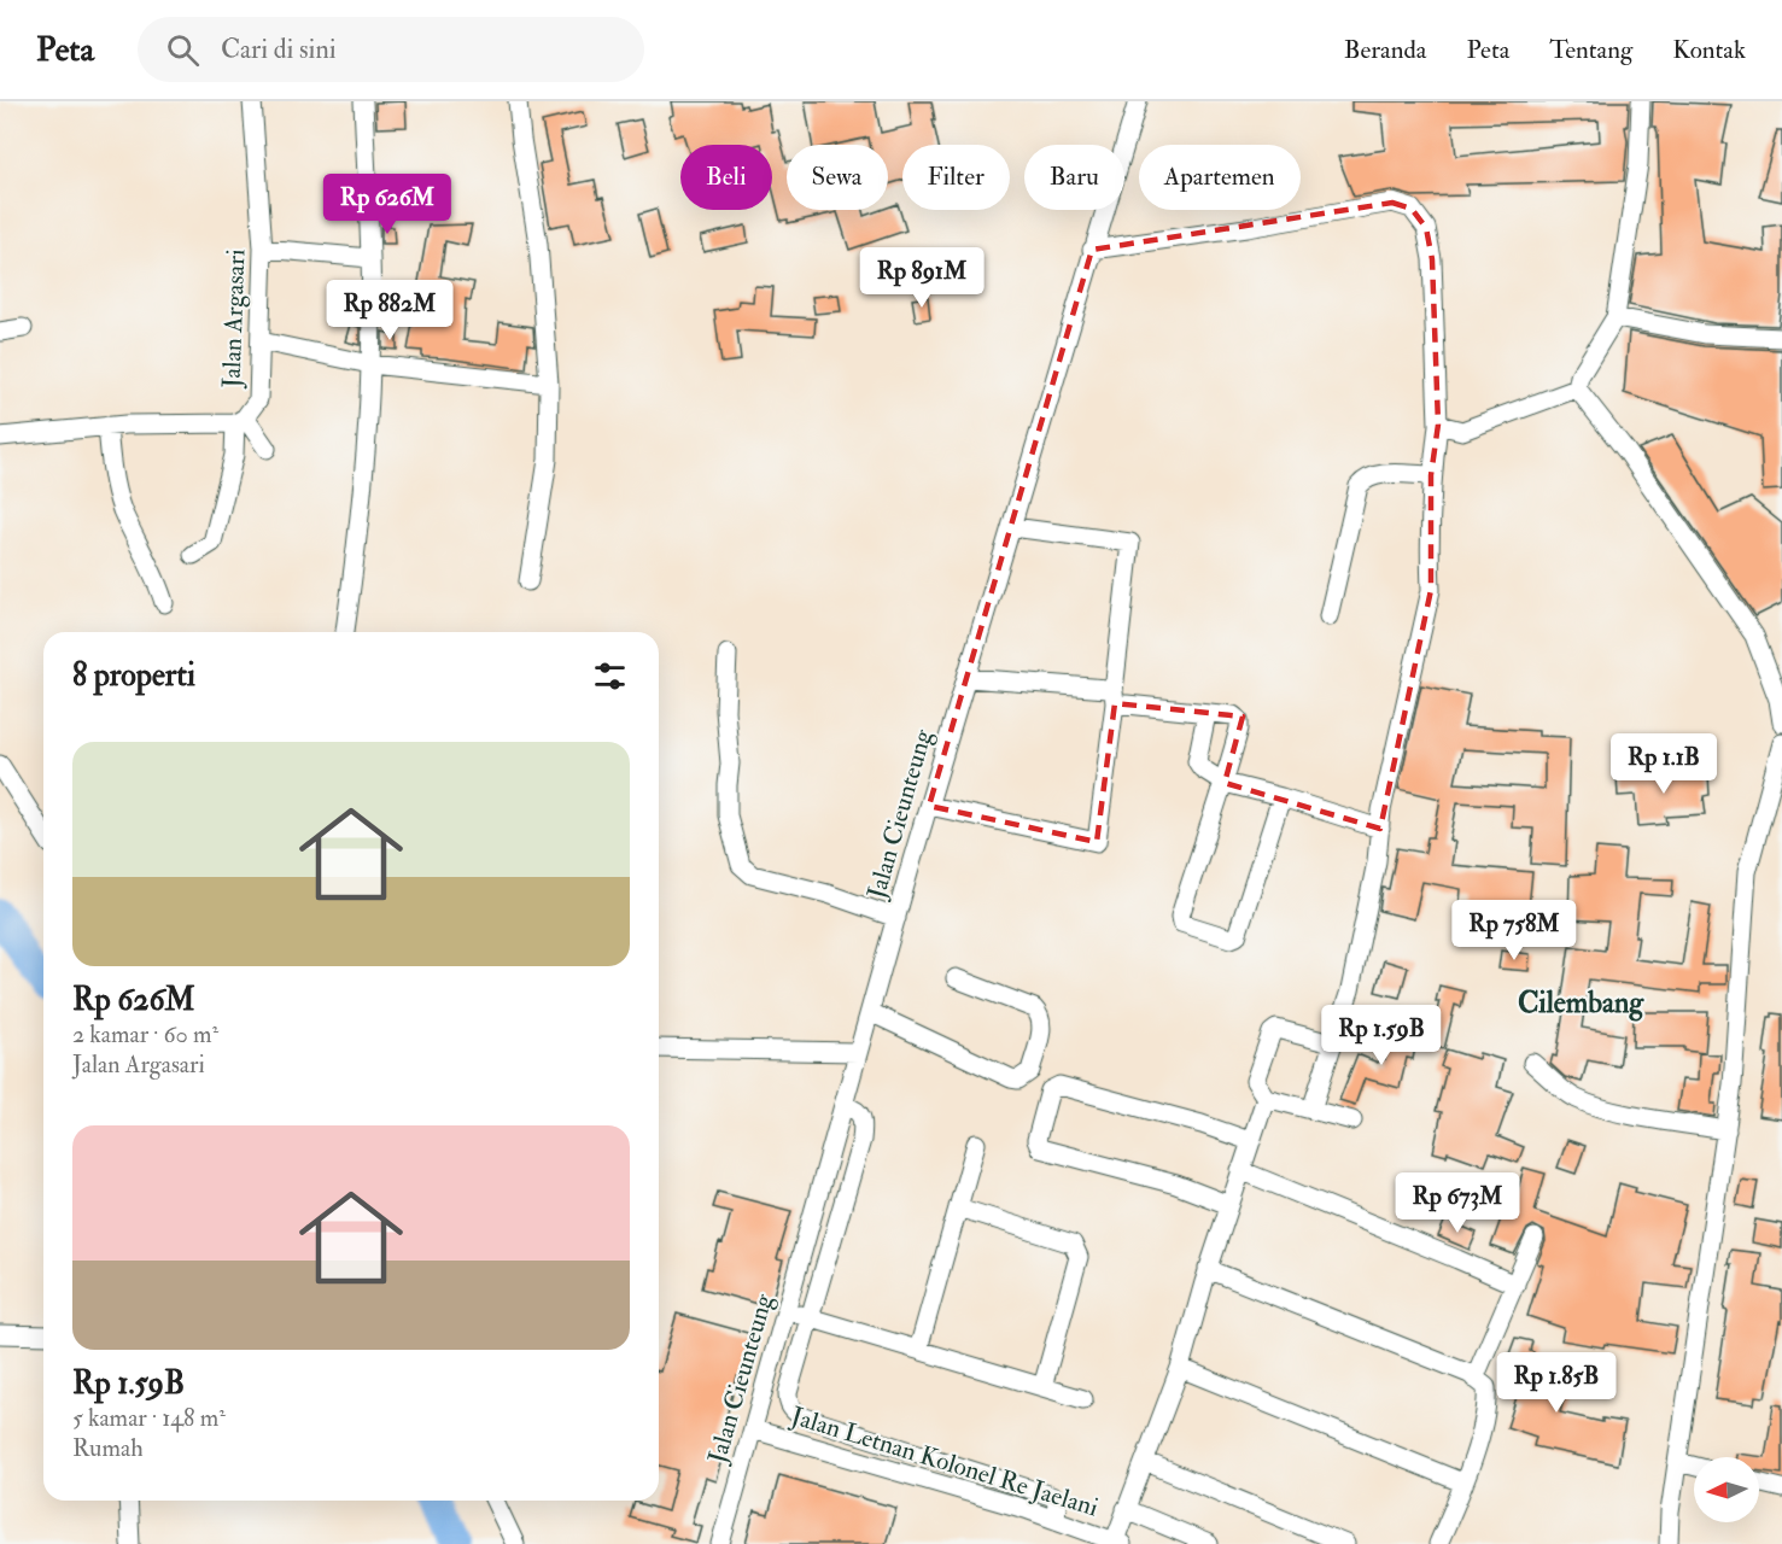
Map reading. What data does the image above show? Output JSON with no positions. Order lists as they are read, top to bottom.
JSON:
{
  "streets": {
    "street": ["Jalan Argasari", "Jalan Cieunteung", "Jalan Letnan Kolonel Re Jaelani"]
  },
  "crossings": [
    ["Jalan Cieunteung", "Jalan Letnan Kolonel Re Jaelani"]
  ],
  "districts": ["Cilembang"],
  "north": "left",
  "page": {
    "header": "Peta",
    "search": "Cari di sini",
    "nav": [
      "Beranda",
      "Peta",
      "Tentang",
      "Kontak"
    ],
    "chip": [
      "Beli",
      "Sewa",
      "Filter",
      "Baru",
      "Apartemen"
    ],
    "price": [
      "Rp 626M",
      "Rp 891M",
      "Rp 882M",
      "Rp 1.1B",
      "Rp 758M",
      "Rp 1.59B",
      "Rp 673M",
      "Rp 1.85B"
    ],
    "heading": "8 properti",
    "list": [
      {
        "name": "Rp 626M",
        "note": "2 kamar · 60 m² · Jalan Argasari"
      },
      {
        "name": "Rp 1.59B",
        "note": "5 kamar · 148 m² · Rumah"
      }
    ]
  }
}
